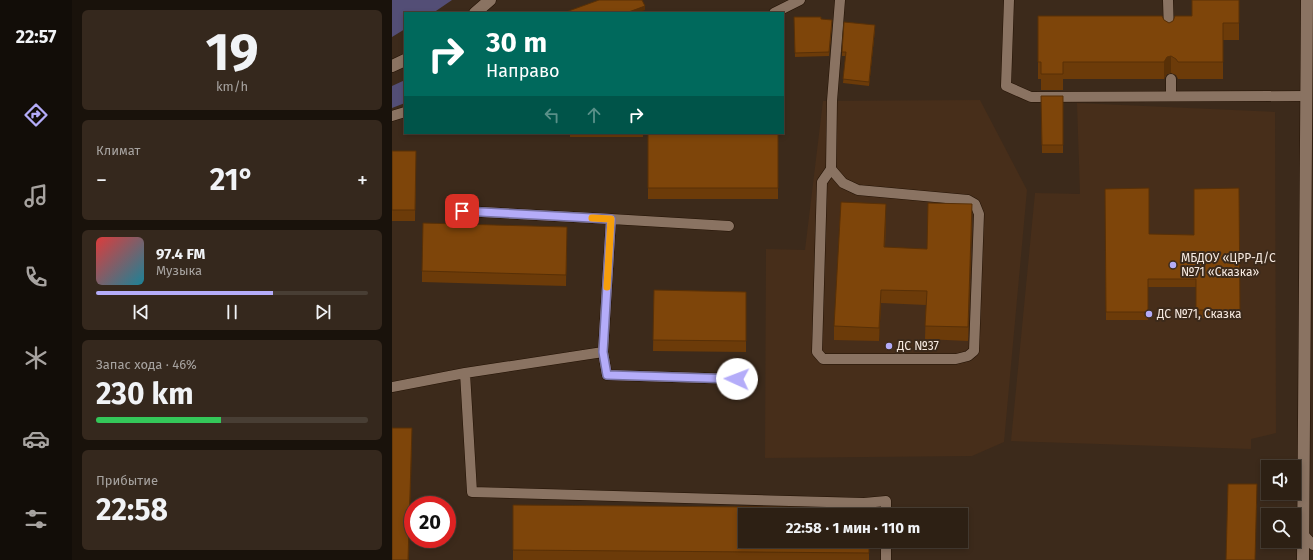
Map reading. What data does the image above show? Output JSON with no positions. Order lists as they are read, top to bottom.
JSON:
{
  "places": ["МБДОУ «ЦРР-Д/С №71 «Сказка»", "ДС №71, Сказка", "ДС №37"],
  "page": {
    "tabs": "22:57",
    "tile": [
      ["19", "km/h"],
      "Климат",
      ["Запас хода · 46%", "230 km"],
      ["Прибытие", "22:58"]
    ],
    "turn": ["30 m", "Направо"],
    "heat": ["−", "21°", "+"],
    "song": ["97.4 FM", "Музыка"],
    "limit": "20",
    "trip": "22:58 · 1 мин · 110 m"
  }
}
